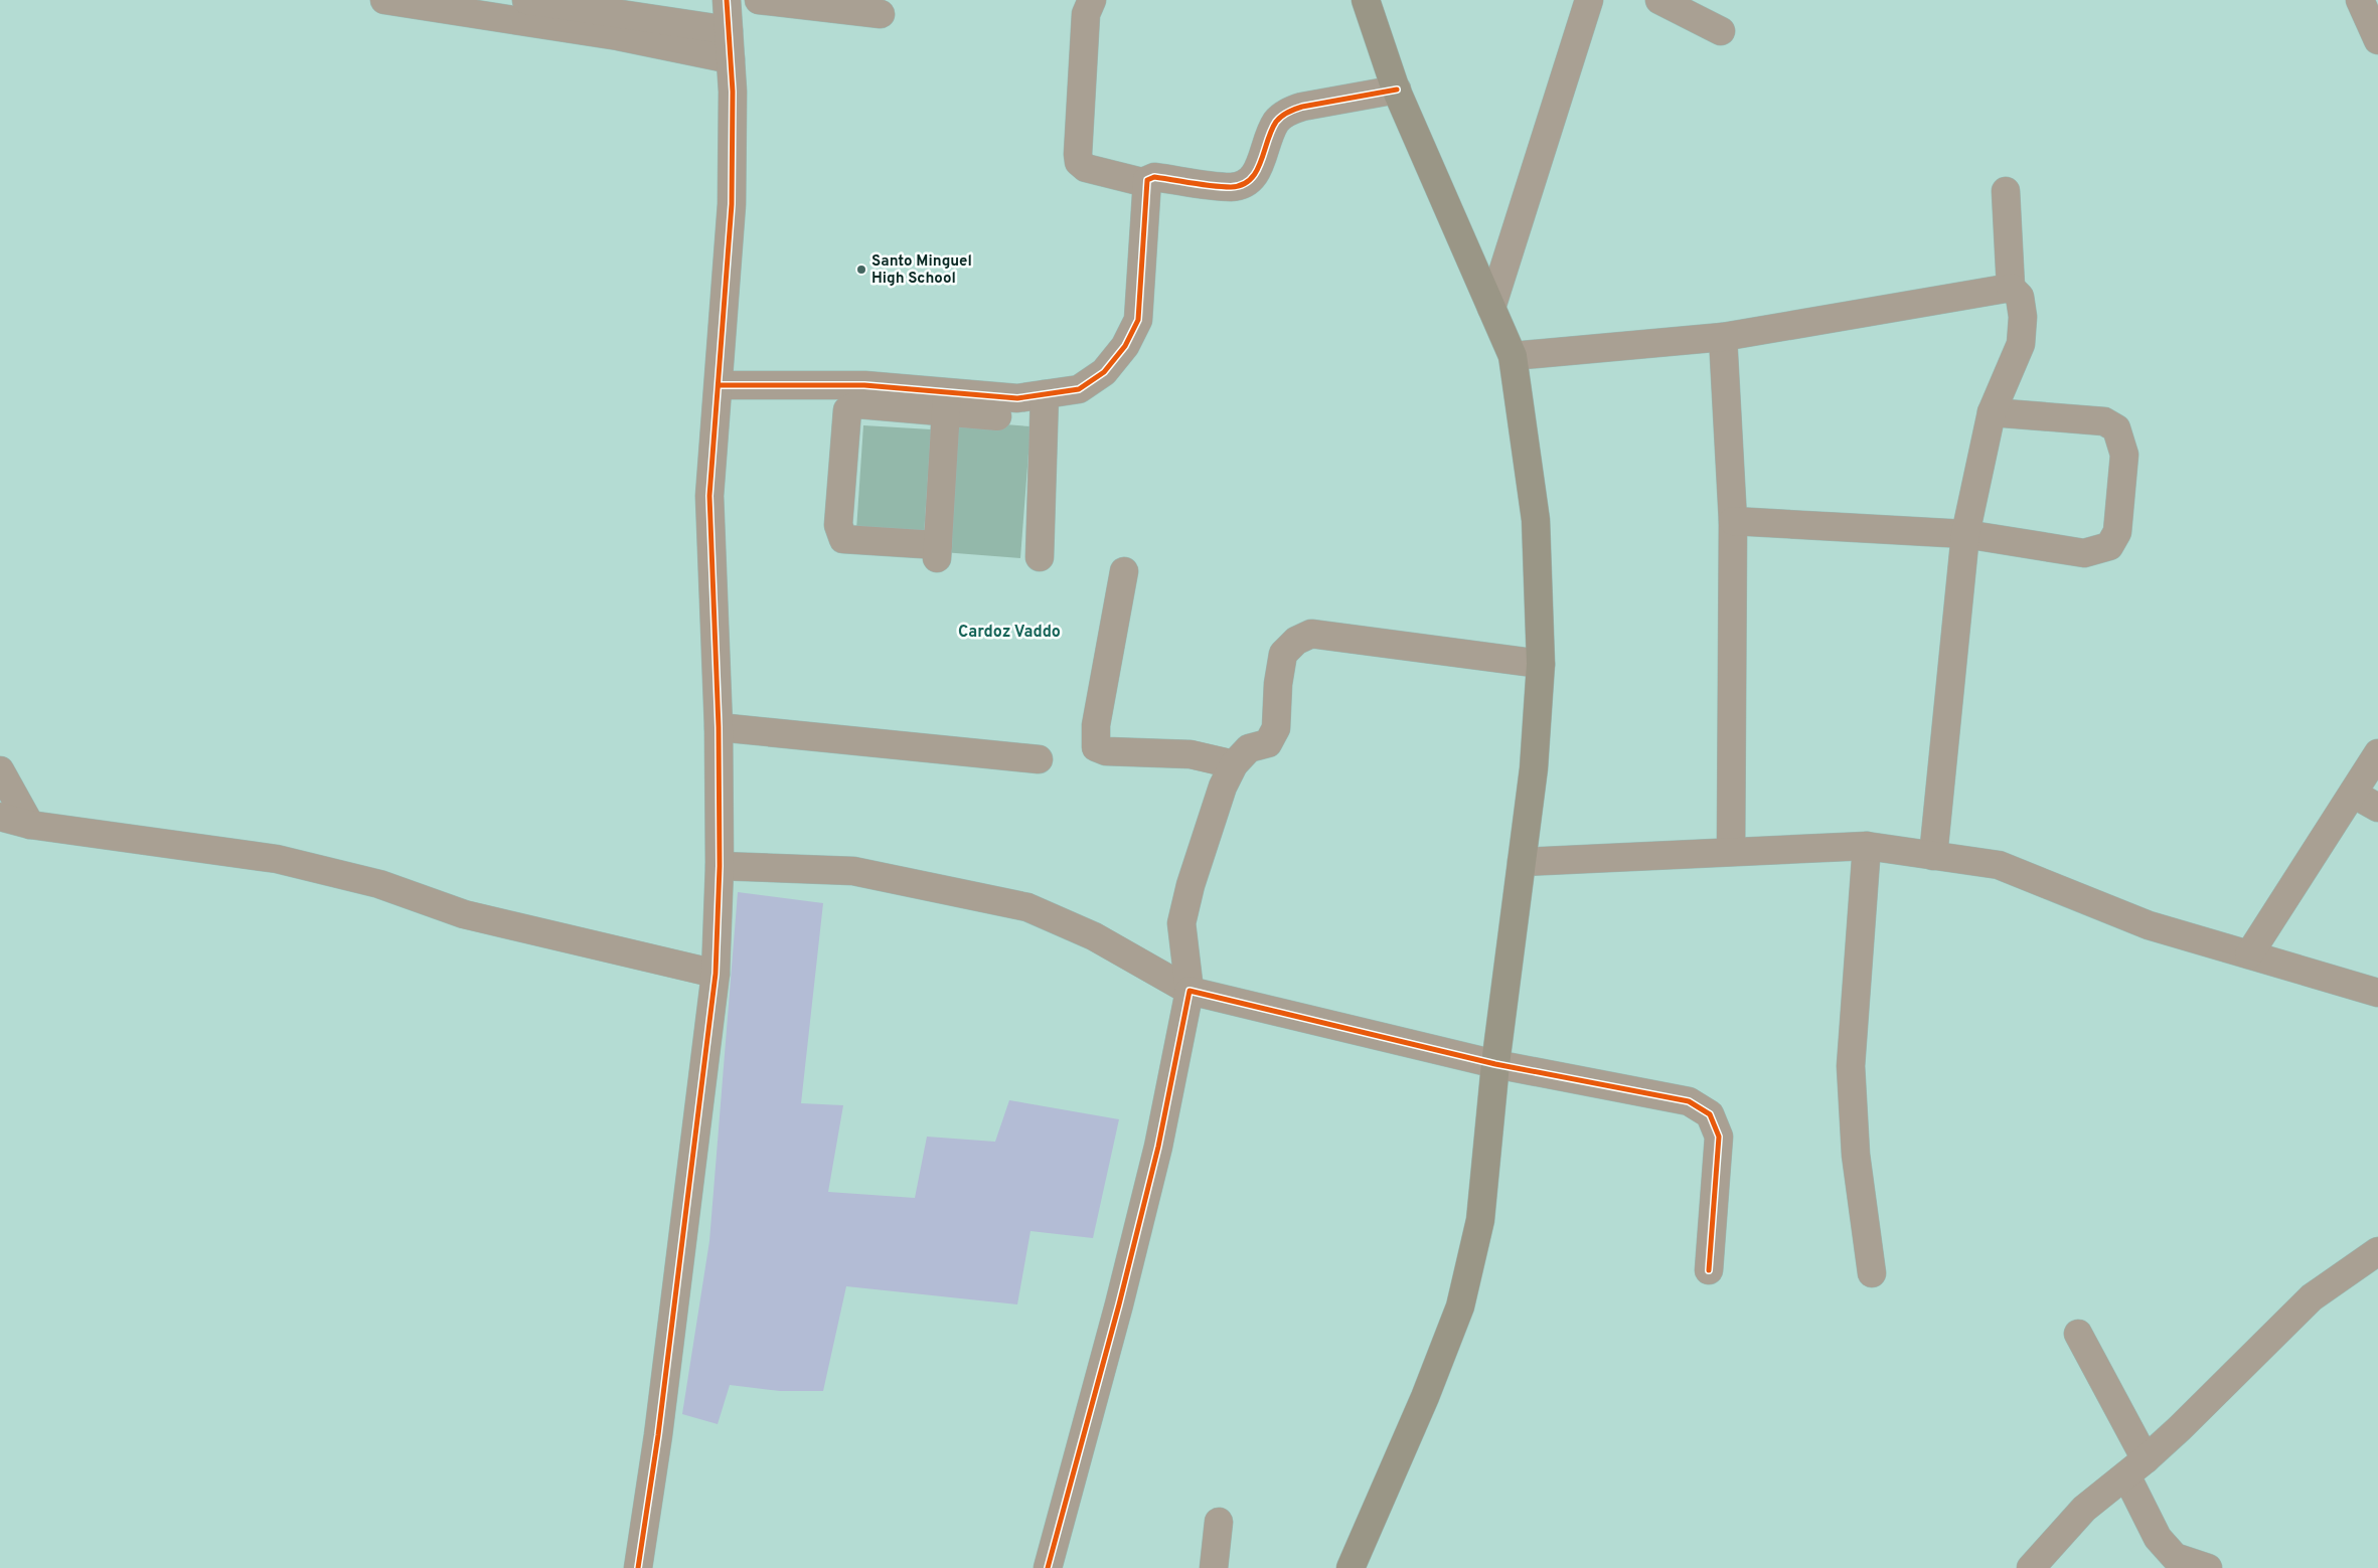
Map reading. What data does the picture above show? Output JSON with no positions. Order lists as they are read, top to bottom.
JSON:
{
  "districts": ["Cardoz Vaddo"],
  "places": ["Santo Minguel High School"]
}
